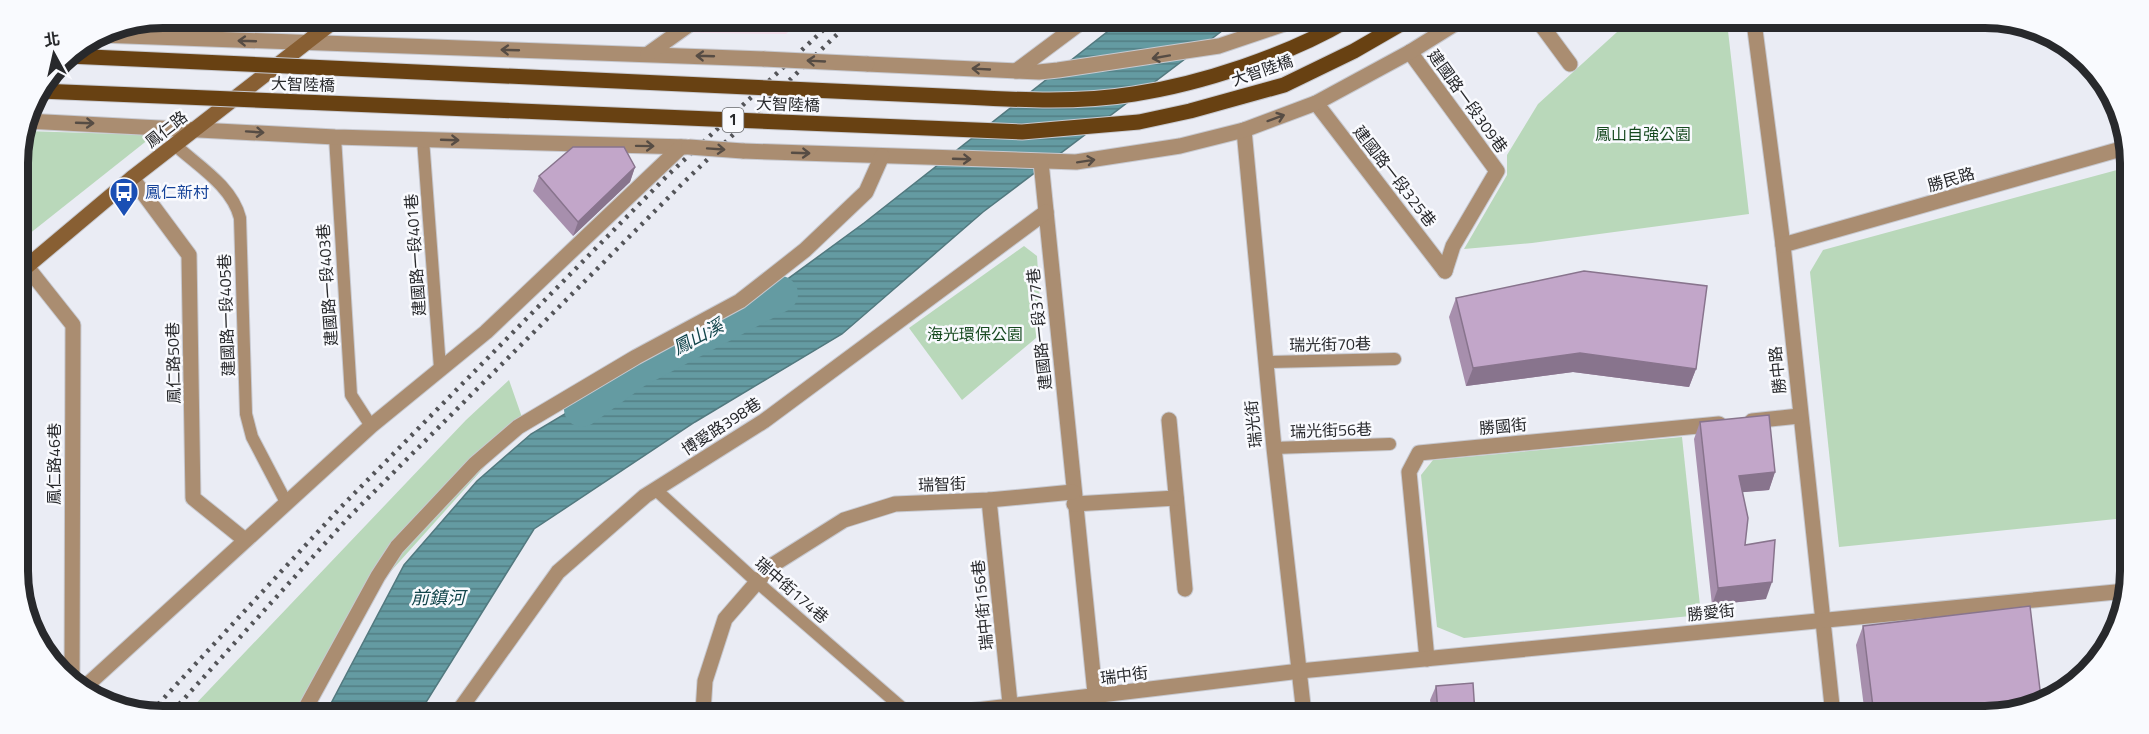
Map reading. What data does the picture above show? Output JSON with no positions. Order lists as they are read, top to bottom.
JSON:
{
  "streets": {
    "main road": ["大智陸橋", "1"],
    "street": [
      "建國路一段309巷",
      "鳳仁路",
      "建國路一段325巷",
      "勝民路",
      "建國路一段377巷",
      "鳳仁路50巷",
      "勝中路",
      "瑞光街",
      "博愛路398巷",
      "勝國街",
      "鳳仁路46巷",
      "瑞智街",
      "瑞中街156巷",
      "勝愛街",
      "瑞中街"
    ],
    "lane": [
      "建國路一段401巷",
      "建國路一段403巷",
      "建國路一段405巷",
      "瑞光街70巷",
      "瑞光街56巷",
      "瑞中街174巷"
    ]
  },
  "crossings": [
    ["建國路一段309巷", "建國路一段325巷"],
    ["鳳仁路", "建國路一段405巷"],
    ["鳳仁路", "鳳仁路50巷"],
    ["勝民路", "勝中路"],
    ["建國路一段377巷", "博愛路398巷"],
    ["建國路一段377巷", "瑞智街"],
    ["瑞光街70巷", "瑞光街"],
    ["勝中路", "勝國街"],
    ["勝中路", "勝愛街"],
    ["瑞光街", "瑞光街56巷"],
    ["瑞光街", "勝愛街"],
    ["瑞光街", "瑞中街"],
    ["博愛路398巷", "瑞中街174巷"],
    ["勝國街", "勝愛街"],
    ["瑞智街", "瑞中街174巷"],
    ["瑞智街", "瑞中街156巷"],
    ["勝愛街", "瑞中街"]
  ],
  "water": ["鳳山溪", "前鎮河"],
  "parks": ["鳳山自強公園", "海光環保公園"],
  "places": {
    "bus stop": ["鳳仁新村"]
  },
  "north": "top"
}
